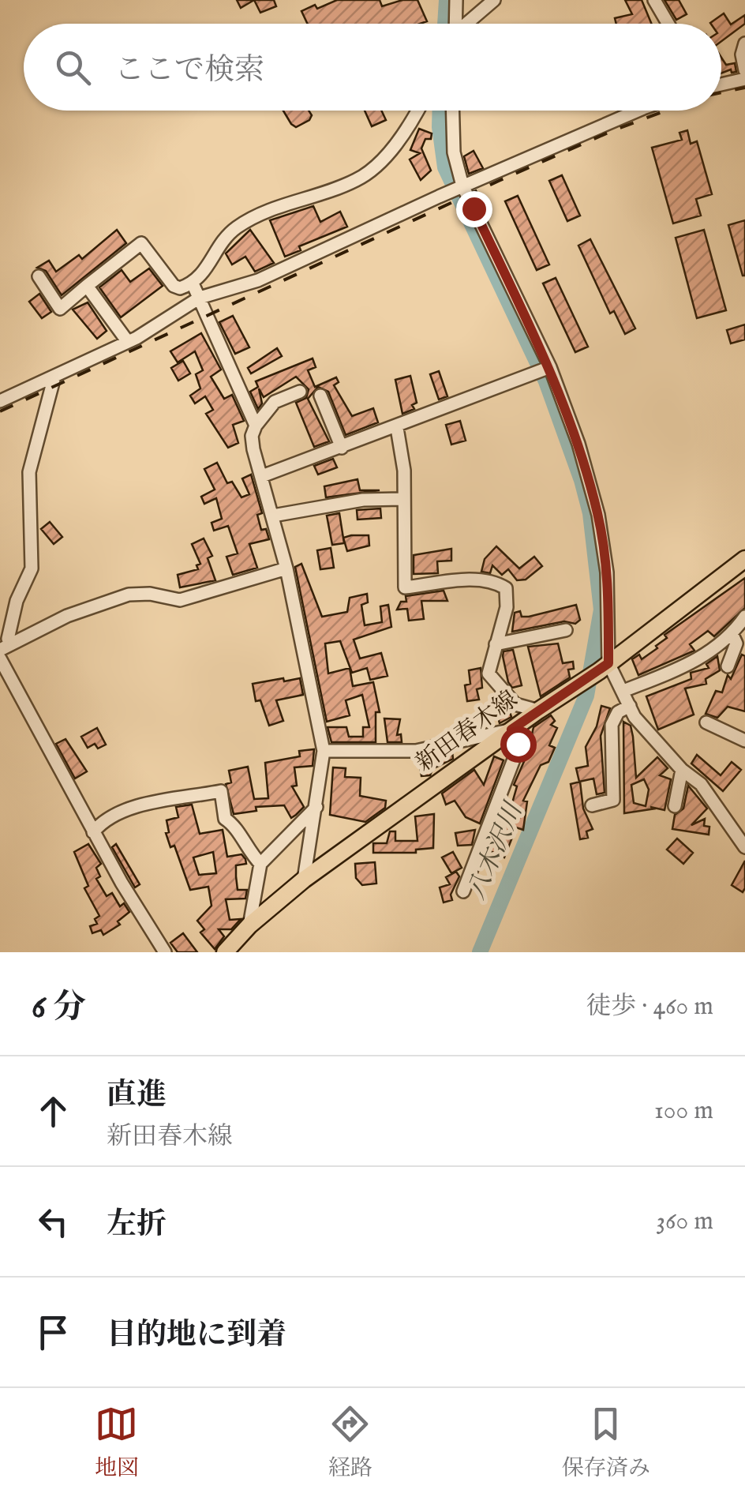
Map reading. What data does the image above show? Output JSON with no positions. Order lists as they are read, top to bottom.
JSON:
{
  "streets": {
    "main road": ["新田春木線"]
  },
  "water": ["八木沢川"],
  "page": {
    "search": "ここで検索",
    "heading": ["6 分", "徒歩 · 460 m"],
    "list": [
      ["直進", "新田春木線", "100 m"],
      ["左折", "360 m"],
      "目的地に到着"
    ],
    "nav": ["地図", "経路", "保存済み"]
  }
}
